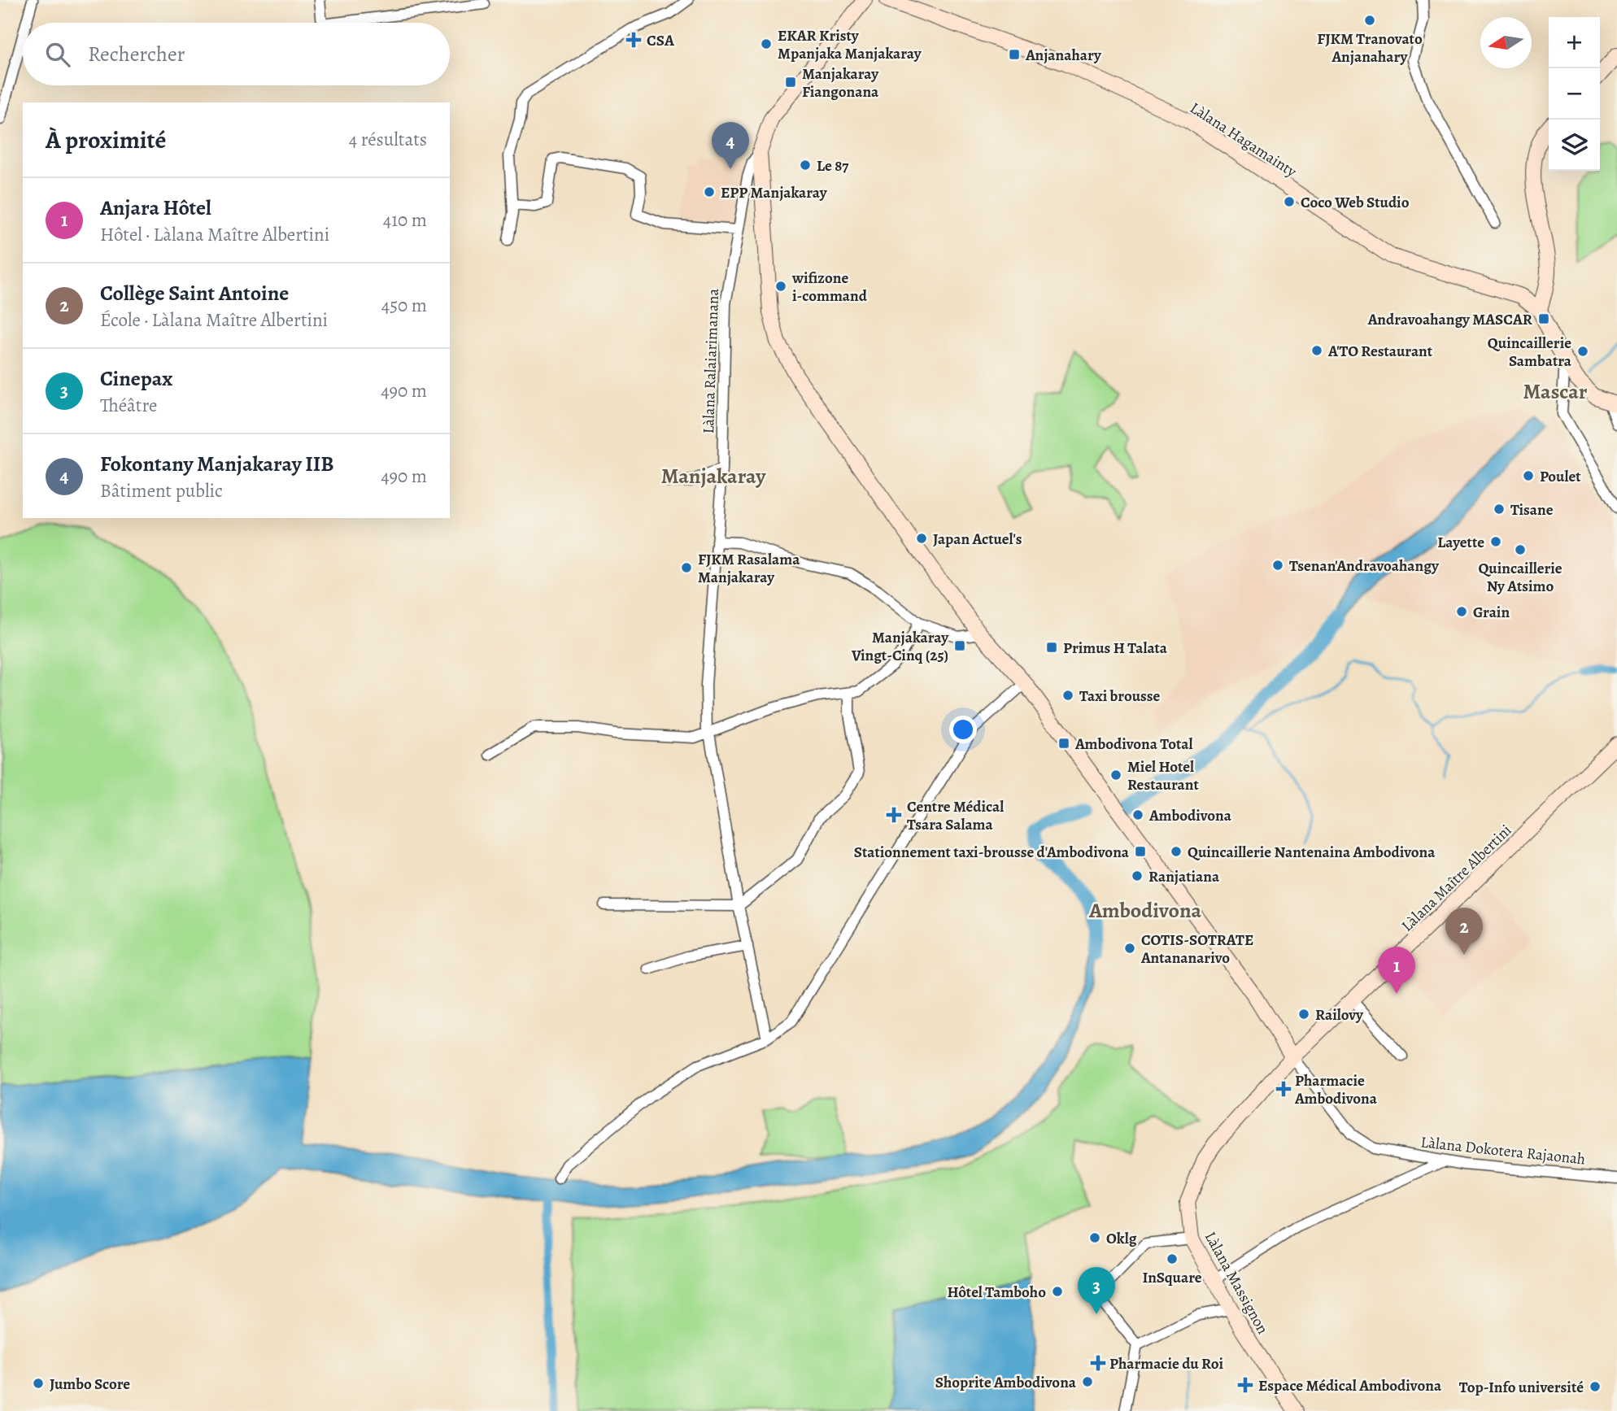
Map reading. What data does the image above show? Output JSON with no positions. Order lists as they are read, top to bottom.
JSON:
{
  "streets": {
    "main road": ["Làlana Hagamainty", "Làlana Maître Albertini", "Làlana Massignon"],
    "street": ["Làlana Ralaiarimanana", "Làlana Dokotera Rajaonah"]
  },
  "crossings": [
    ["Làlana Maître Albertini", "Làlana Dokotera Rajaonah"],
    ["Làlana Maître Albertini", "Làlana Massignon"],
    ["Làlana Dokotera Rajaonah", "Làlana Massignon"]
  ],
  "districts": ["Mascar", "Manjakaray", "Ambodivona"],
  "places": {
    "other": [
      "FJKM Tranovato Anjanahary",
      "EKAR Kristy Mpanjaka Manjakaray",
      "Le 87",
      "EPP Manjakaray",
      "Coco Web Studio",
      "wifizone i-command",
      "A'TO Restaurant",
      "Quincaillerie Sambatra",
      "Poulet",
      "Tisane",
      "Japan Actuel's",
      "Layette",
      "Quincaillerie Ny Atsimo",
      "Tsenan'Andravoahangy",
      "FJKM Rasalama Manjakaray",
      "Grain",
      "Taxi brousse",
      "Miel Hotel Restaurant",
      "Ambodivona",
      "Quincaillerie Nantenaina Ambodivona",
      "Ranjatiana",
      "COTIS-SOTRATE Antananarivo",
      "Railovy",
      "Oklg",
      "InSquare",
      "Hôtel Tamboho",
      "Shoprite Ambodivona",
      "Jumbo Score",
      "Top-Info université"
    ],
    "health": [
      "CSA",
      "Centre Médical Tsara Salama",
      "Pharmacie Ambodivona",
      "Pharmacie du Roi",
      "Espace Médical Ambodivona"
    ],
    "transit": [
      "Anjanahary",
      "Manjakaray Fiangonana",
      "Andravoahangy MASCAR",
      "Manjakaray Vingt-Cinq (25)",
      "Primus H Talata",
      "Ambodivona Total",
      "Stationnement taxi-brousse d'Ambodivona"
    ]
  },
  "north": "left",
  "page": {
    "map_buttons": ["+", "−"],
    "search": "Rechercher",
    "heading": ["À proximité", "4 résultats"],
    "pins": [
      "4",
      "2",
      "1",
      "3"
    ],
    "list": [
      {
        "mark": "1",
        "name": "Anjara Hôtel",
        "note": "Hôtel · Làlana Maître Albertini",
        "value": "410 m"
      },
      {
        "mark": "2",
        "name": "Collège Saint Antoine",
        "note": "École · Làlana Maître Albertini",
        "value": "450 m"
      },
      {
        "mark": "3",
        "name": "Cinepax",
        "note": "Théâtre",
        "value": "490 m"
      },
      {
        "mark": "4",
        "name": "Fokontany Manjakaray IIB",
        "note": "Bâtiment public",
        "value": "490 m"
      }
    ]
  }
}
